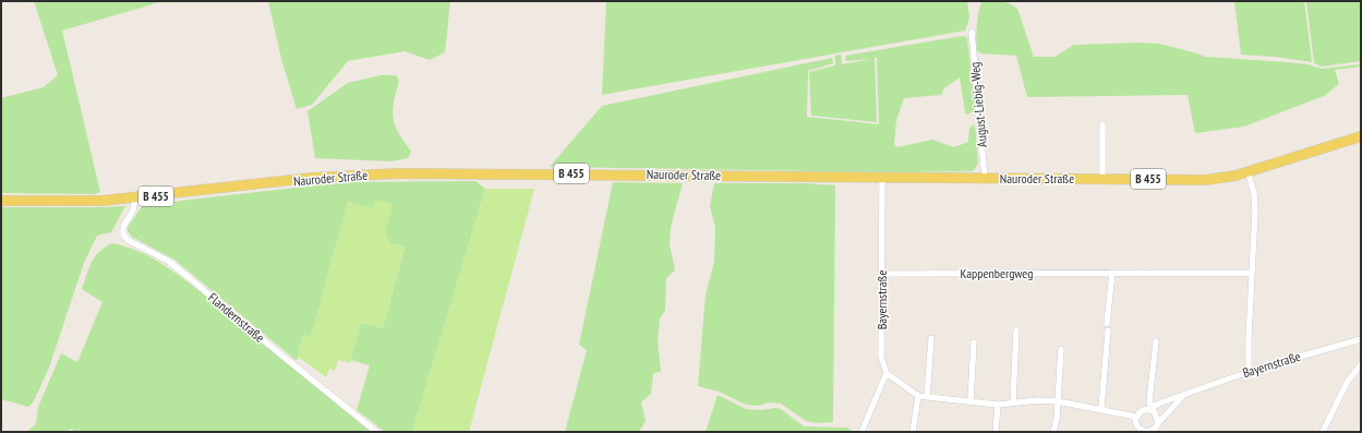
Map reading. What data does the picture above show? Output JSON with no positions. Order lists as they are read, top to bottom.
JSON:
{
  "streets": {
    "main road": ["B 455", "Nauroder Straße"],
    "street": [
      "August-Liebig-Weg",
      "Kappenbergweg",
      "Bayernstraße",
      "Flandernstraße"
    ]
  },
  "crossings": [
    ["August-Liebig-Weg", "Nauroder Straße"],
    ["Nauroder Straße", "Bayernstraße"],
    ["Nauroder Straße", "Flandernstraße"],
    ["Kappenbergweg", "Bayernstraße"]
  ]
}
